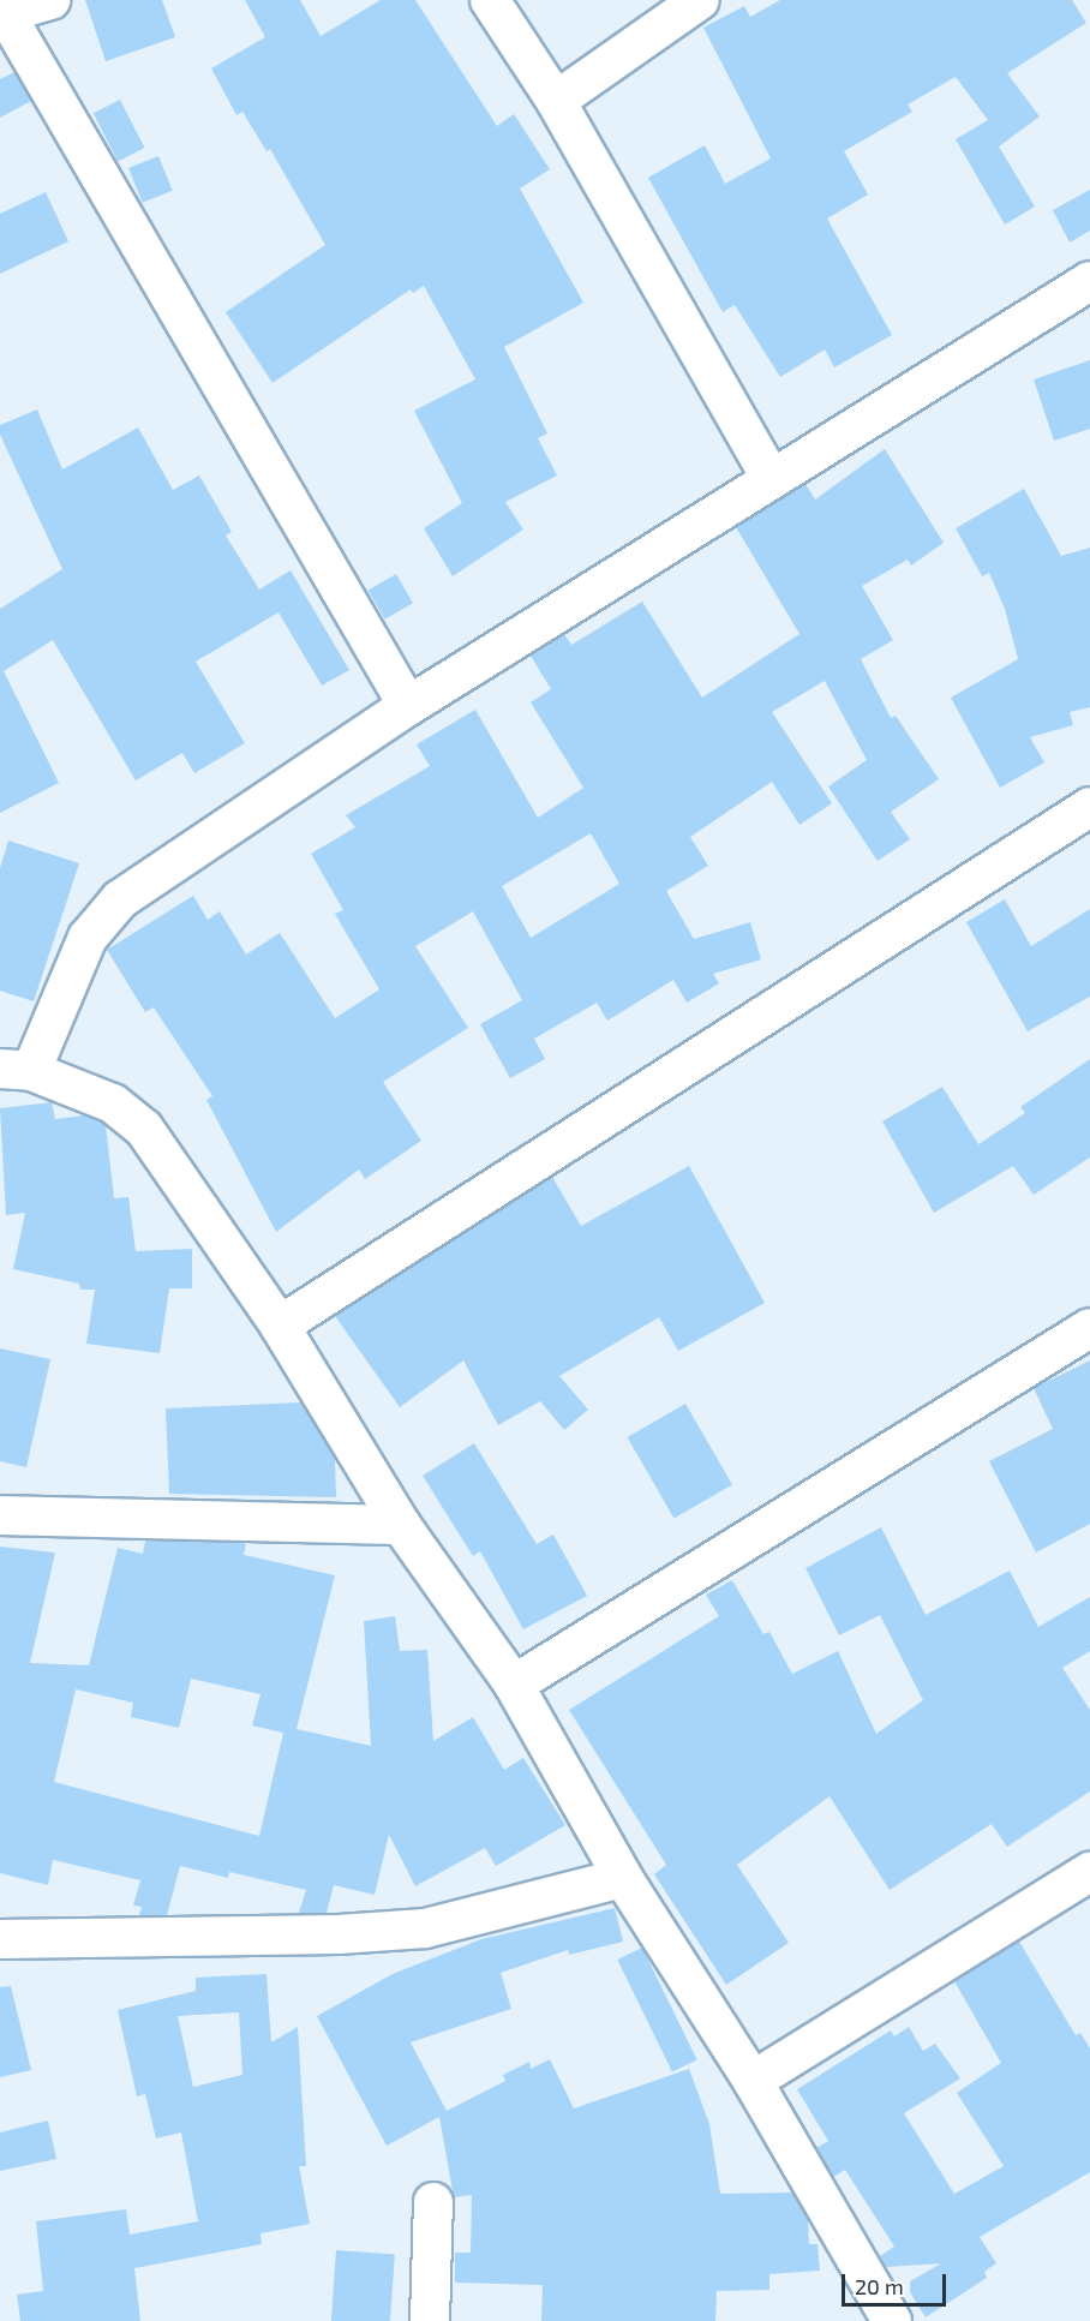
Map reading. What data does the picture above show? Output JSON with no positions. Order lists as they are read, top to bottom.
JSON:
{
  "scale_bar": "20 m"
}
